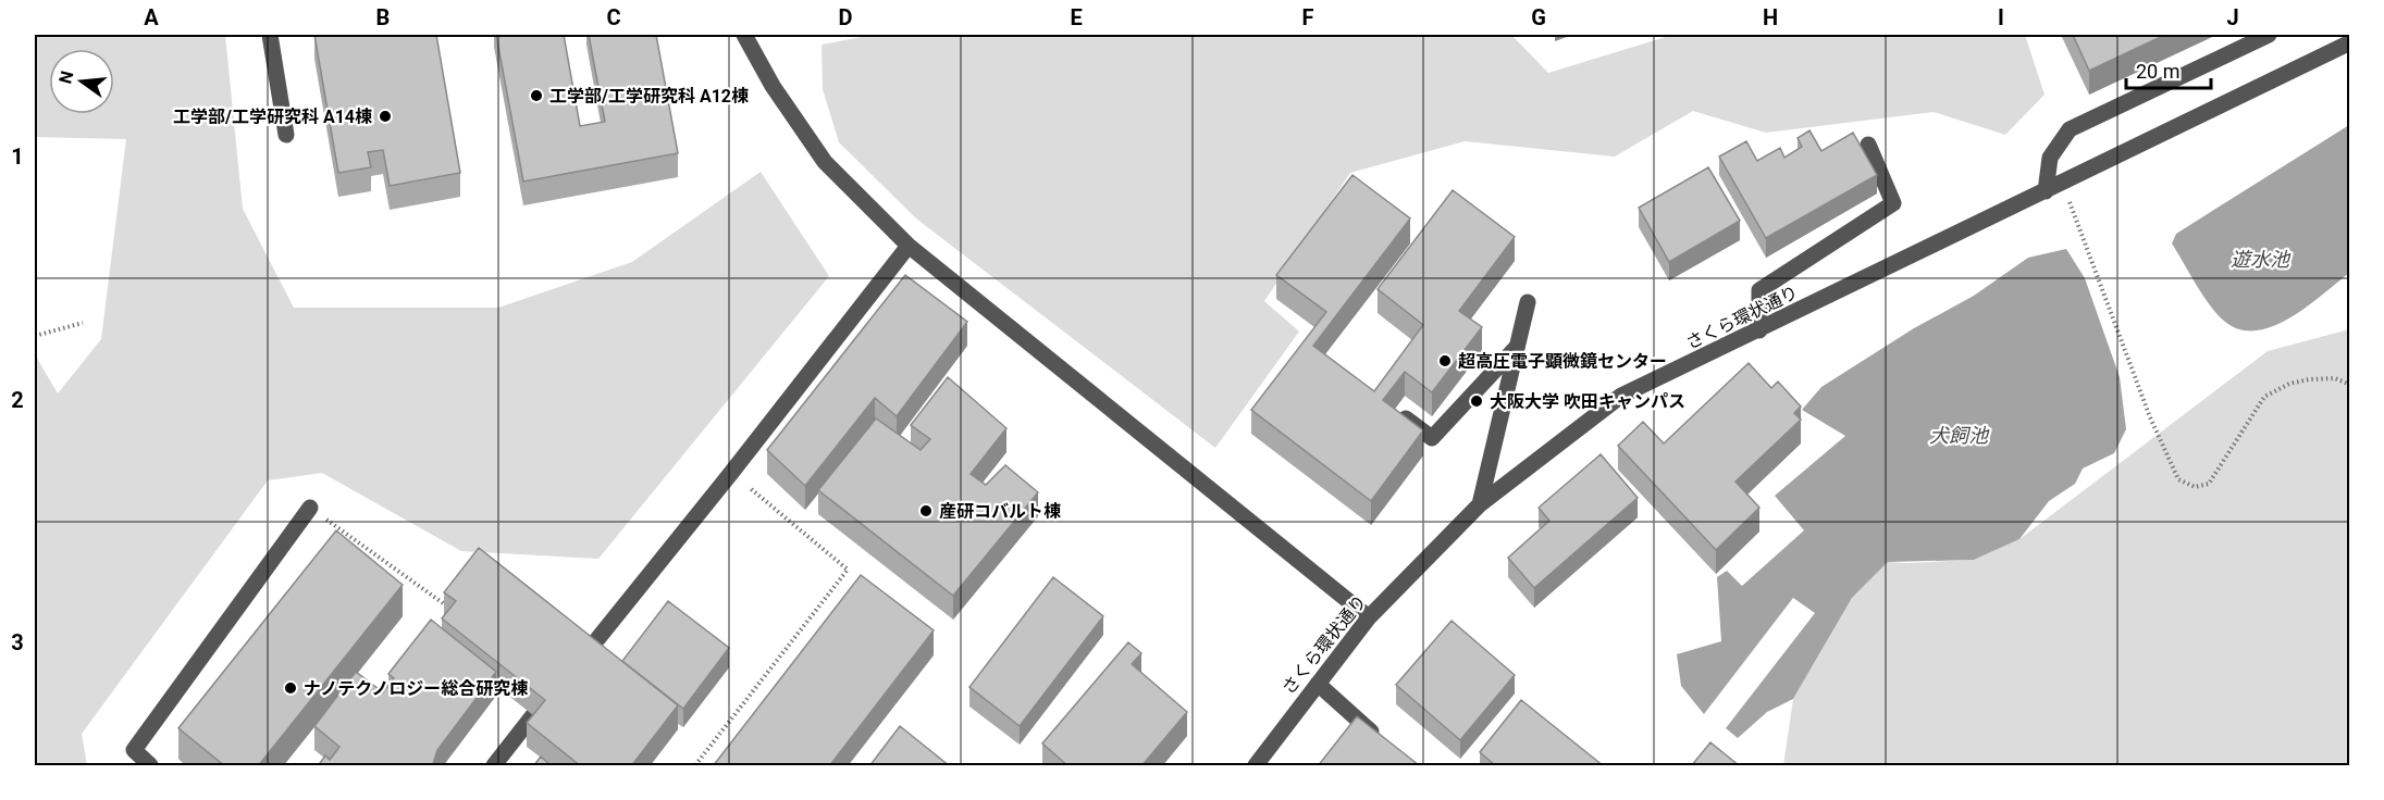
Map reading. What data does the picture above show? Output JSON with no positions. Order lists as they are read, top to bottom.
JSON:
{
  "streets": {
    "lane": ["さくら環状通り"]
  },
  "water": ["遊水池", "犬飼池"],
  "places": [
    "工学部/工学研究科 A12棟",
    "工学部/工学研究科 A14棟",
    "超高圧電子顕微鏡センター",
    "大阪大学 吹田キャンパス",
    "産研コバルト棟",
    "ナノテクノロジー総合研究棟"
  ],
  "scale_bar": "20 m",
  "north": "left",
  "grid": {
    "columns": [
      "A",
      "B",
      "C",
      "D",
      "E",
      "F",
      "G",
      "H",
      "I",
      "J"
    ],
    "rows": ["1", "2", "3"]
  }
}
